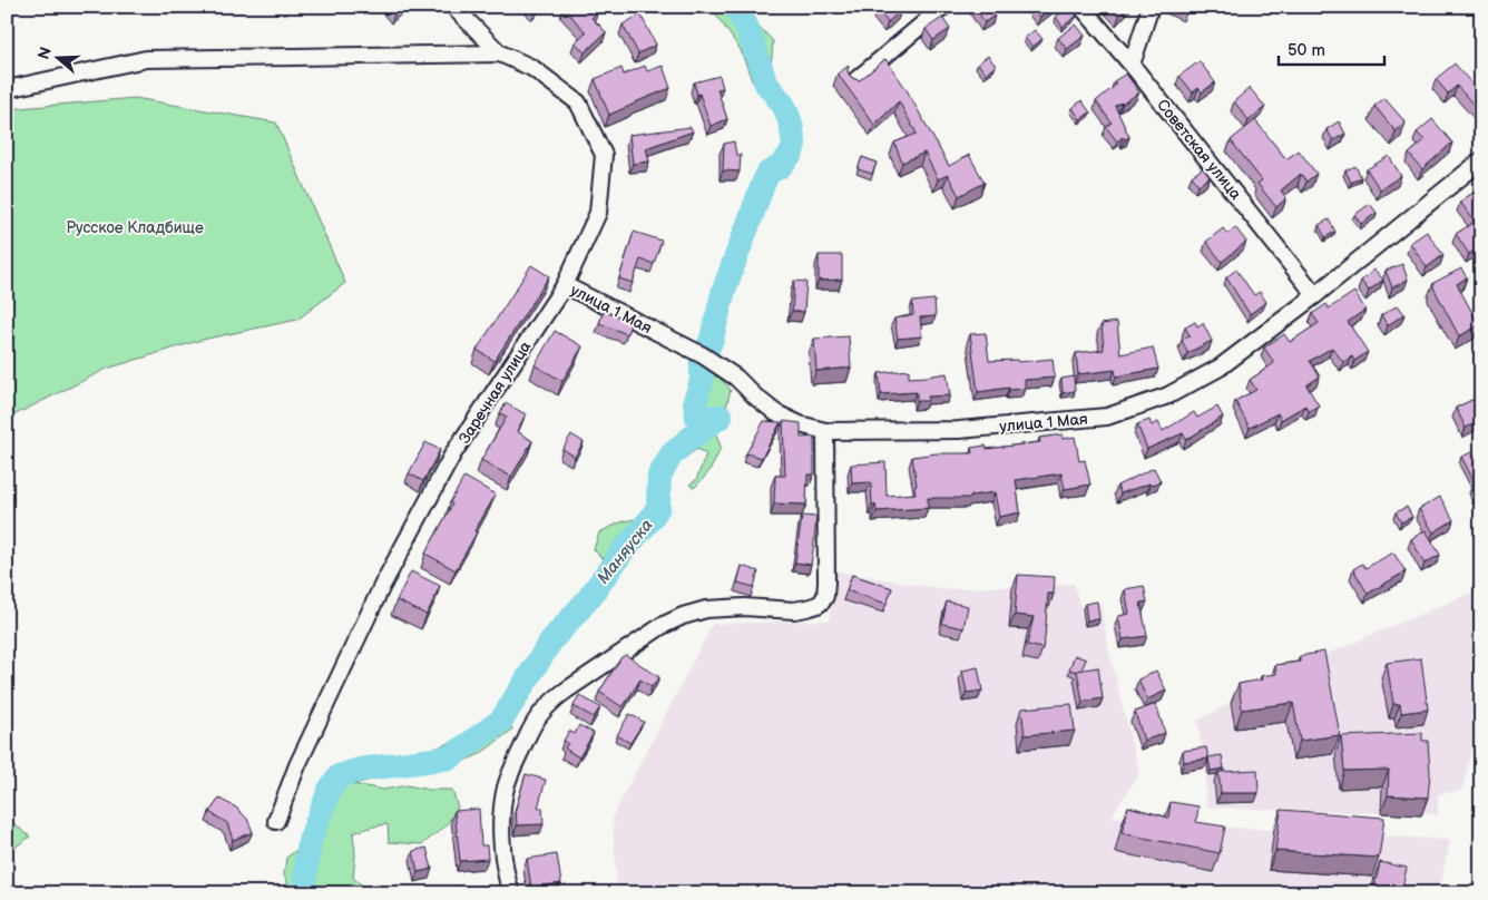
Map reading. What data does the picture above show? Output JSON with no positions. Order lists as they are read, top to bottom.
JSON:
{
  "streets": {
    "street": ["Советская улица", "улица 1 Мая", "Заречная улица"]
  },
  "crossings": [
    ["Советская улица", "улица 1 Мая"],
    ["улица 1 Мая", "Заречная улица"]
  ],
  "water": ["Маняуска"],
  "parks": ["Русское Кладбище"],
  "scale_bar": "50 m",
  "north": "left"
}
